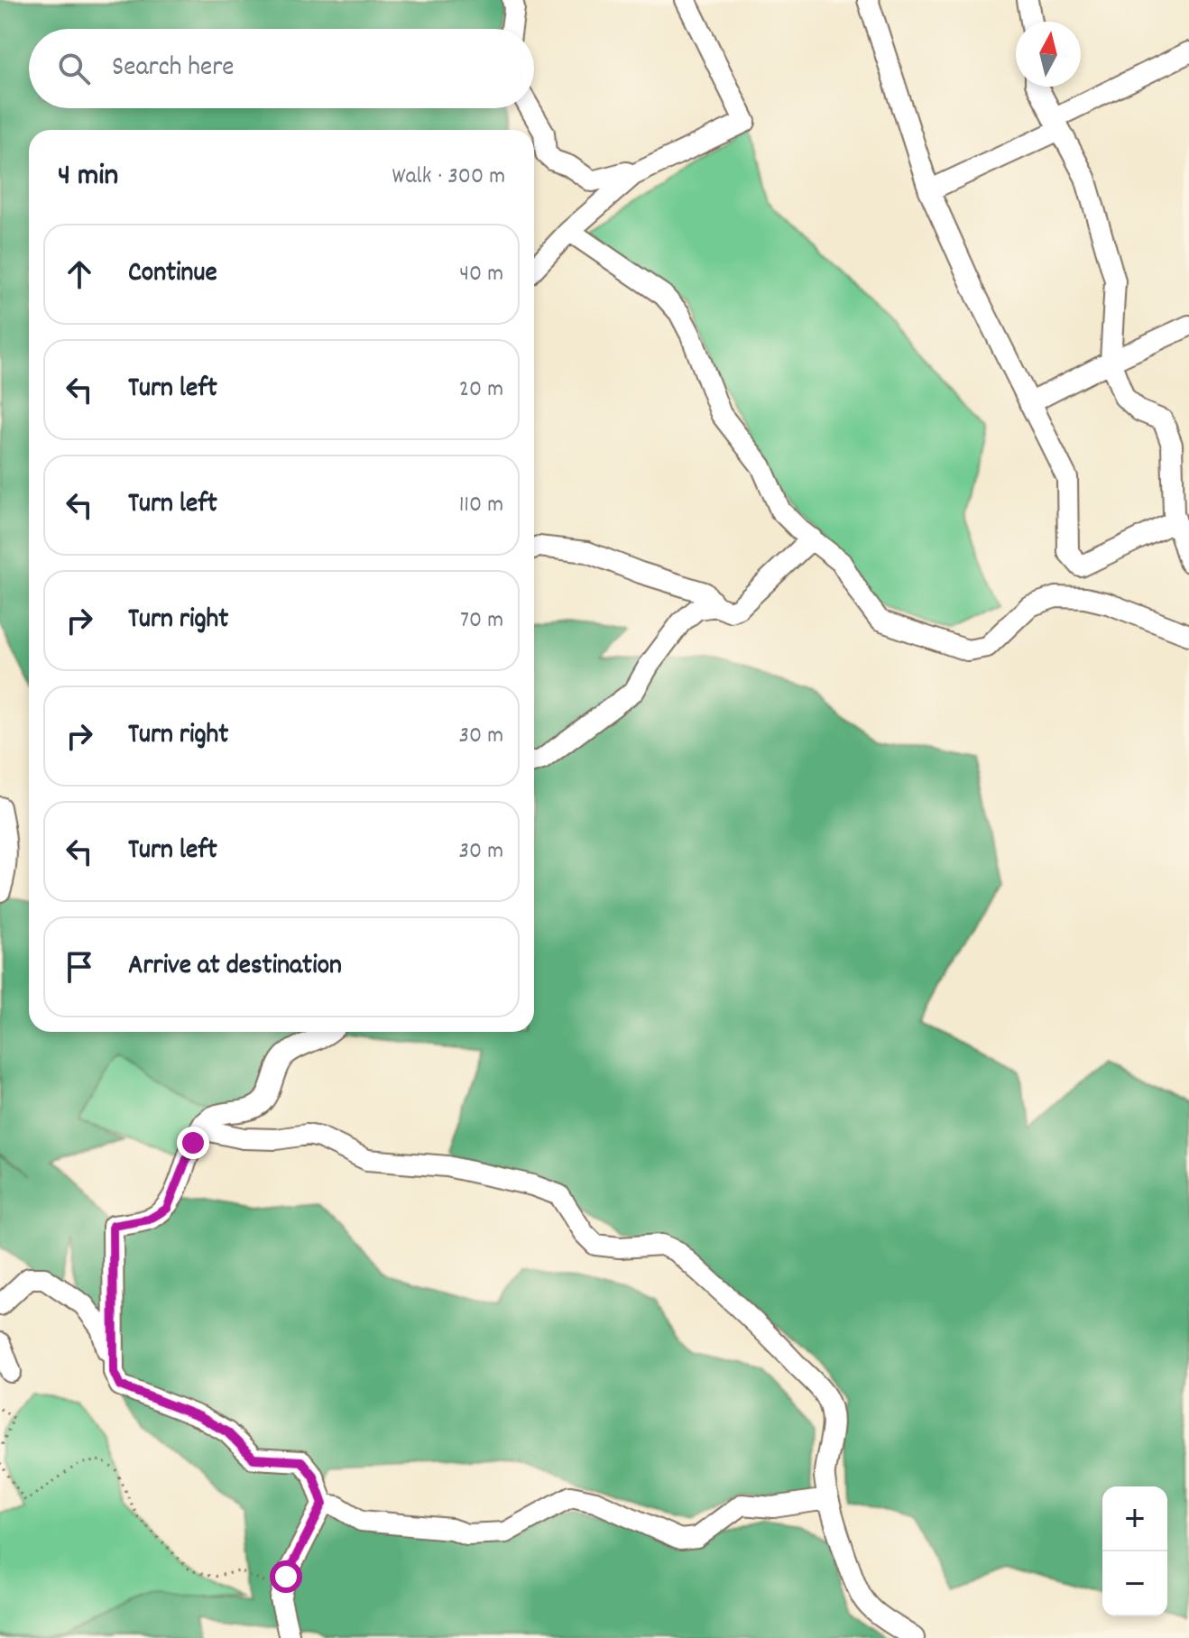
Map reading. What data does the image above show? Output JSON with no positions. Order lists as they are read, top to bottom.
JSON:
{
  "north": "top",
  "page": {
    "search": "Search here",
    "heading": ["4 min", "Walk · 300 m"],
    "list": [
      ["Continue", "40 m"],
      ["Turn left", "20 m"],
      ["Turn left", "110 m"],
      ["Turn right", "70 m"],
      ["Turn right", "30 m"],
      ["Turn left", "30 m"],
      "Arrive at destination"
    ],
    "map_buttons": ["+", "−"]
  }
}
